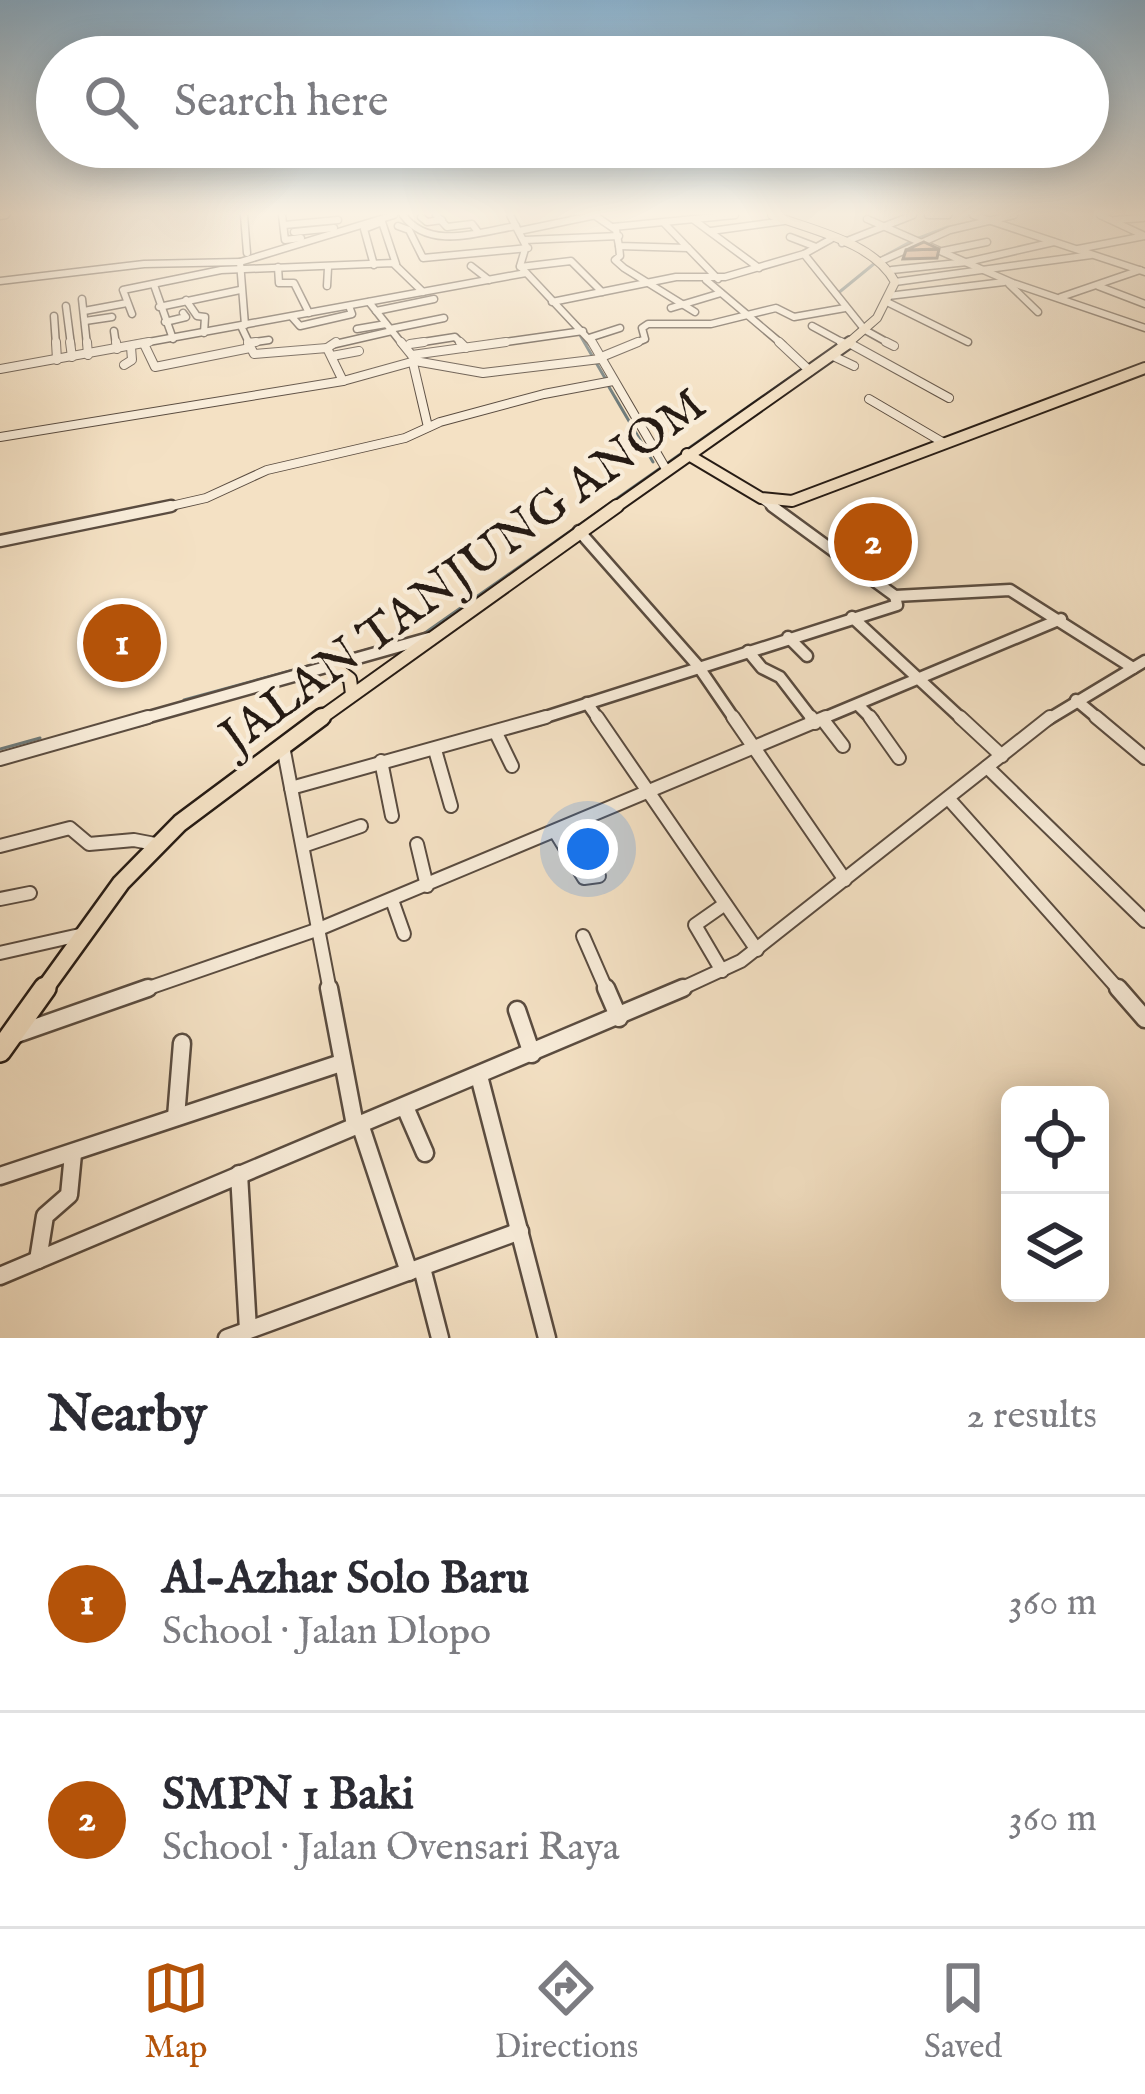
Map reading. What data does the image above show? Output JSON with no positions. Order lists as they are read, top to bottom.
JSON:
{
  "streets": {
    "main road": ["JALAN TANJUNG ANOM"]
  },
  "page": {
    "search": "Search here",
    "pins": ["2", "1"],
    "heading": ["Nearby", "2 results"],
    "list": [
      {
        "mark": "1",
        "name": "Al-Azhar Solo Baru",
        "note": "School · Jalan Dlopo",
        "value": "360 m"
      },
      {
        "mark": "2",
        "name": "SMPN 1 Baki",
        "note": "School · Jalan Ovensari Raya",
        "value": "360 m"
      }
    ],
    "nav": ["Map", "Directions", "Saved"]
  }
}
